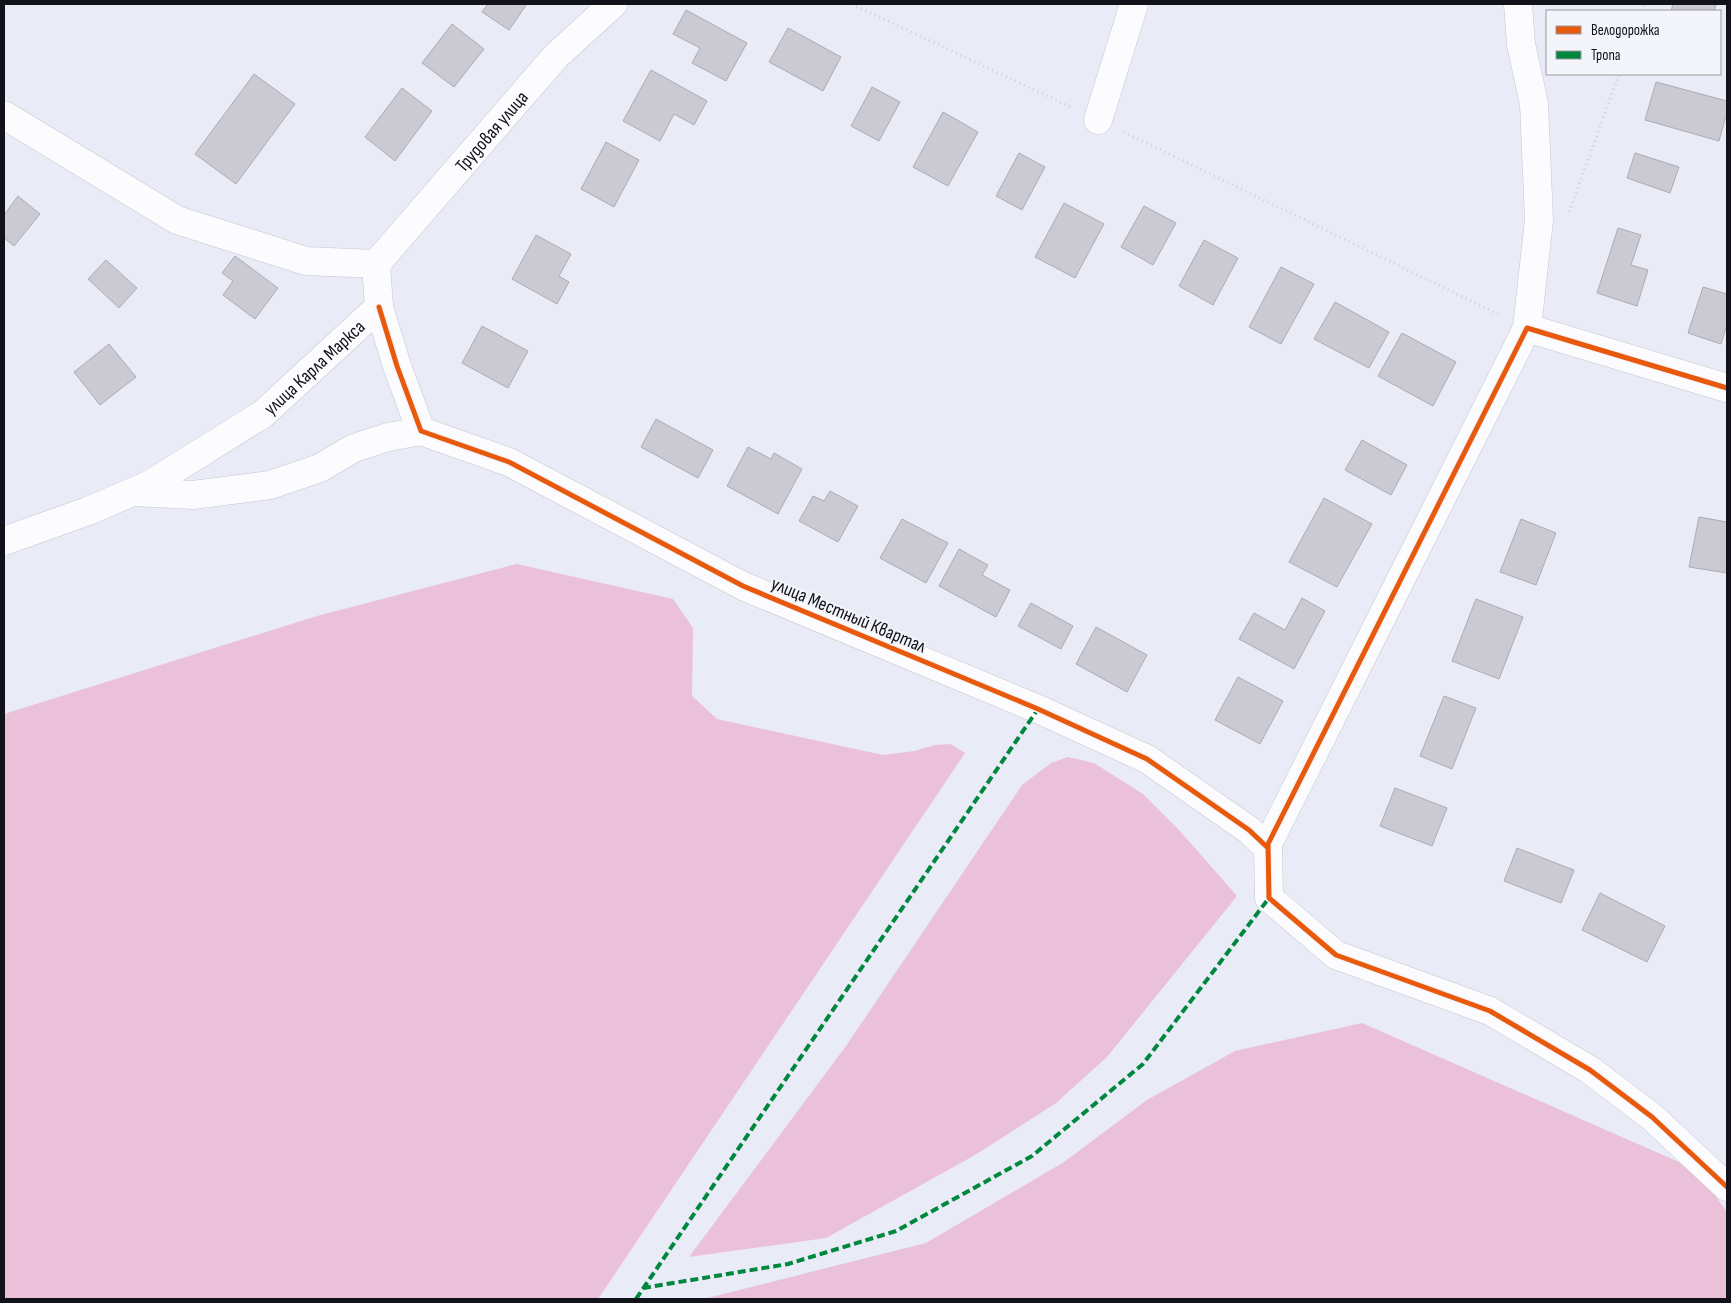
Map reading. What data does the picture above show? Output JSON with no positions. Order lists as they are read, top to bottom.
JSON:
{
  "streets": {
    "street": ["Трудовая улица", "улица Карла Маркса", "улица Местный Квартал"]
  },
  "crossings": [
    ["Трудовая улица", "улица Карла Маркса"]
  ],
  "legend": ["Велодорожка", "Тропа"]
}
